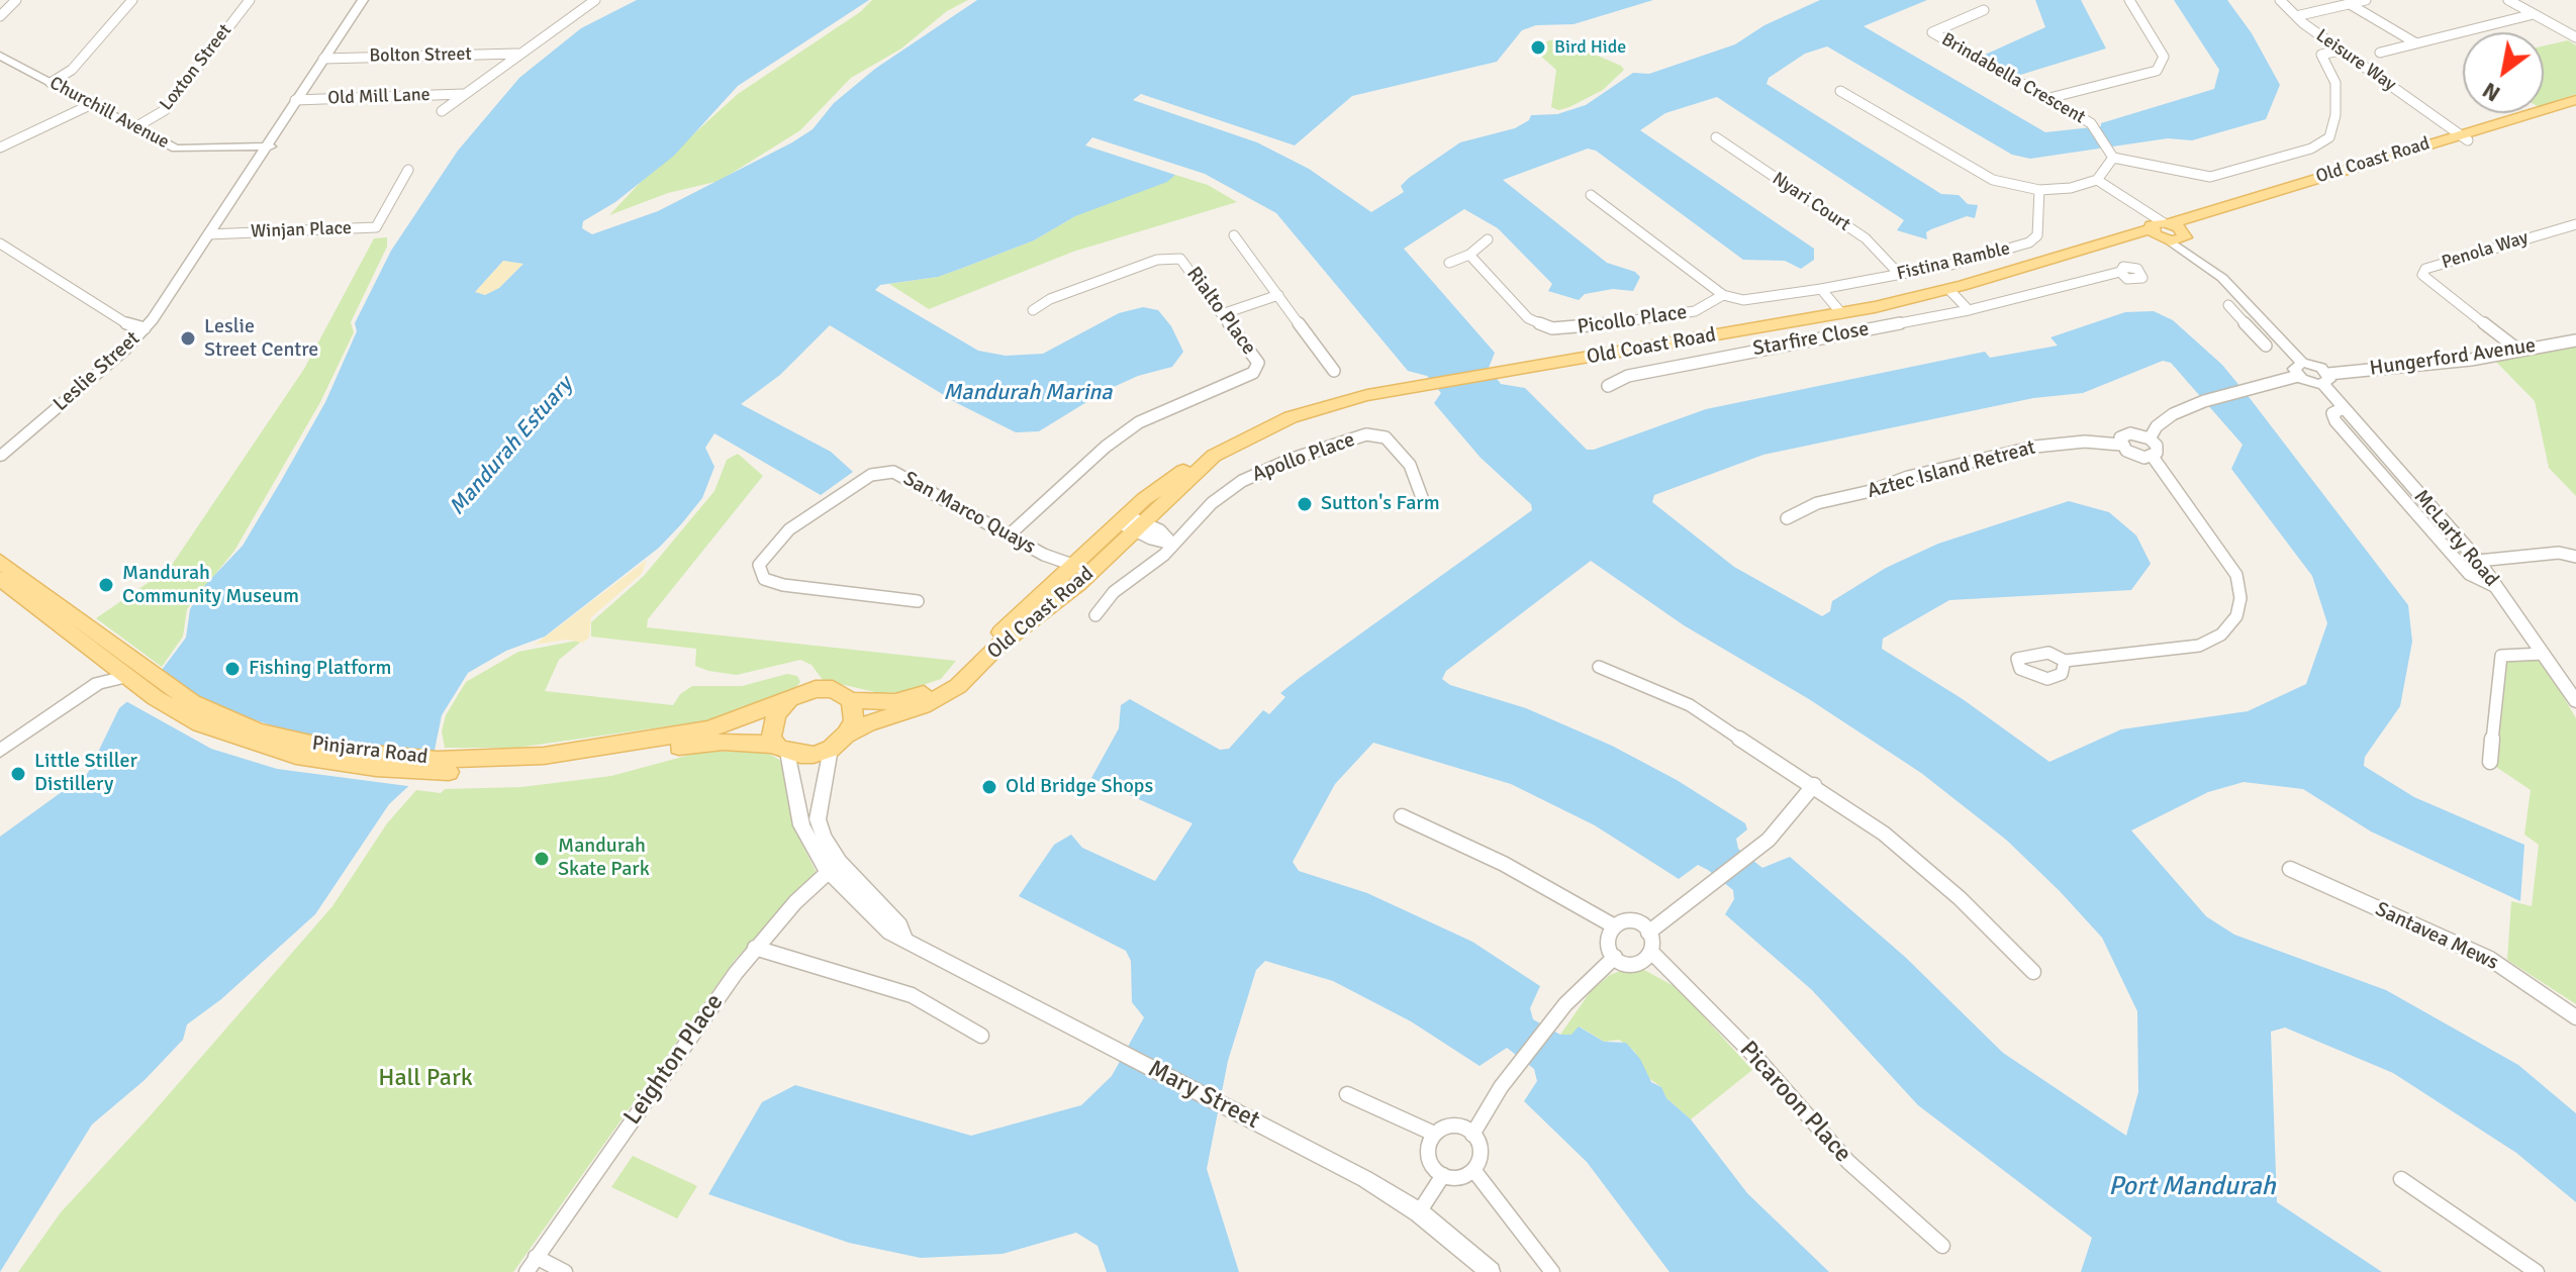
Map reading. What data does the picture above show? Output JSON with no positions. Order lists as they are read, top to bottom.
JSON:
{
  "streets": {
    "main road": ["Old Coast Road", "Pinjarra Road"],
    "street": [
      "Bolton Street",
      "Leisure Way",
      "Loxton Street",
      "Brindabella Crescent",
      "Old Mill Lane",
      "Churchill Avenue",
      "Nyari Court",
      "Winjan Place",
      "Penola Way",
      "Fistina Ramble",
      "Rialto Place",
      "Picollo Place",
      "Starfire Close",
      "Hungerford Avenue",
      "Leslie Street",
      "Apollo Place",
      "Aztec Island Retreat",
      "San Marco Quays",
      "McLarty Road",
      "Santavea Mews",
      "Leighton Place",
      "Mary Street",
      "Picaroon Place"
    ]
  },
  "crossings": [
    ["Bolton Street", "Leslie Street"],
    ["Leisure Way", "Old Coast Road"],
    ["Loxton Street", "Churchill Avenue"],
    ["Old Mill Lane", "Leslie Street"],
    ["Churchill Avenue", "Leslie Street"],
    ["Old Coast Road", "San Marco Quays"],
    ["Old Coast Road", "Pinjarra Road"],
    ["Old Coast Road", "Mary Street"],
    ["Nyari Court", "Fistina Ramble"],
    ["Winjan Place", "Leslie Street"],
    ["Penola Way", "Hungerford Avenue"],
    ["Fistina Ramble", "Picollo Place"],
    ["Rialto Place", "San Marco Quays"],
    ["Hungerford Avenue", "McLarty Road"],
    ["Pinjarra Road", "Mary Street"],
    ["Leighton Place", "Mary Street"]
  ],
  "water": ["Mandurah Marina", "Mandurah Estuary", "Port Mandurah"],
  "parks": ["Hall Park"],
  "places": [
    "Bird Hide",
    "Leslie Street Centre",
    "Sutton's Farm",
    "Mandurah Community Museum",
    "Fishing Platform",
    "Little Stiller Distillery",
    "Old Bridge Shops",
    "Mandurah Skate Park"
  ],
  "north": "bottom left"
}
